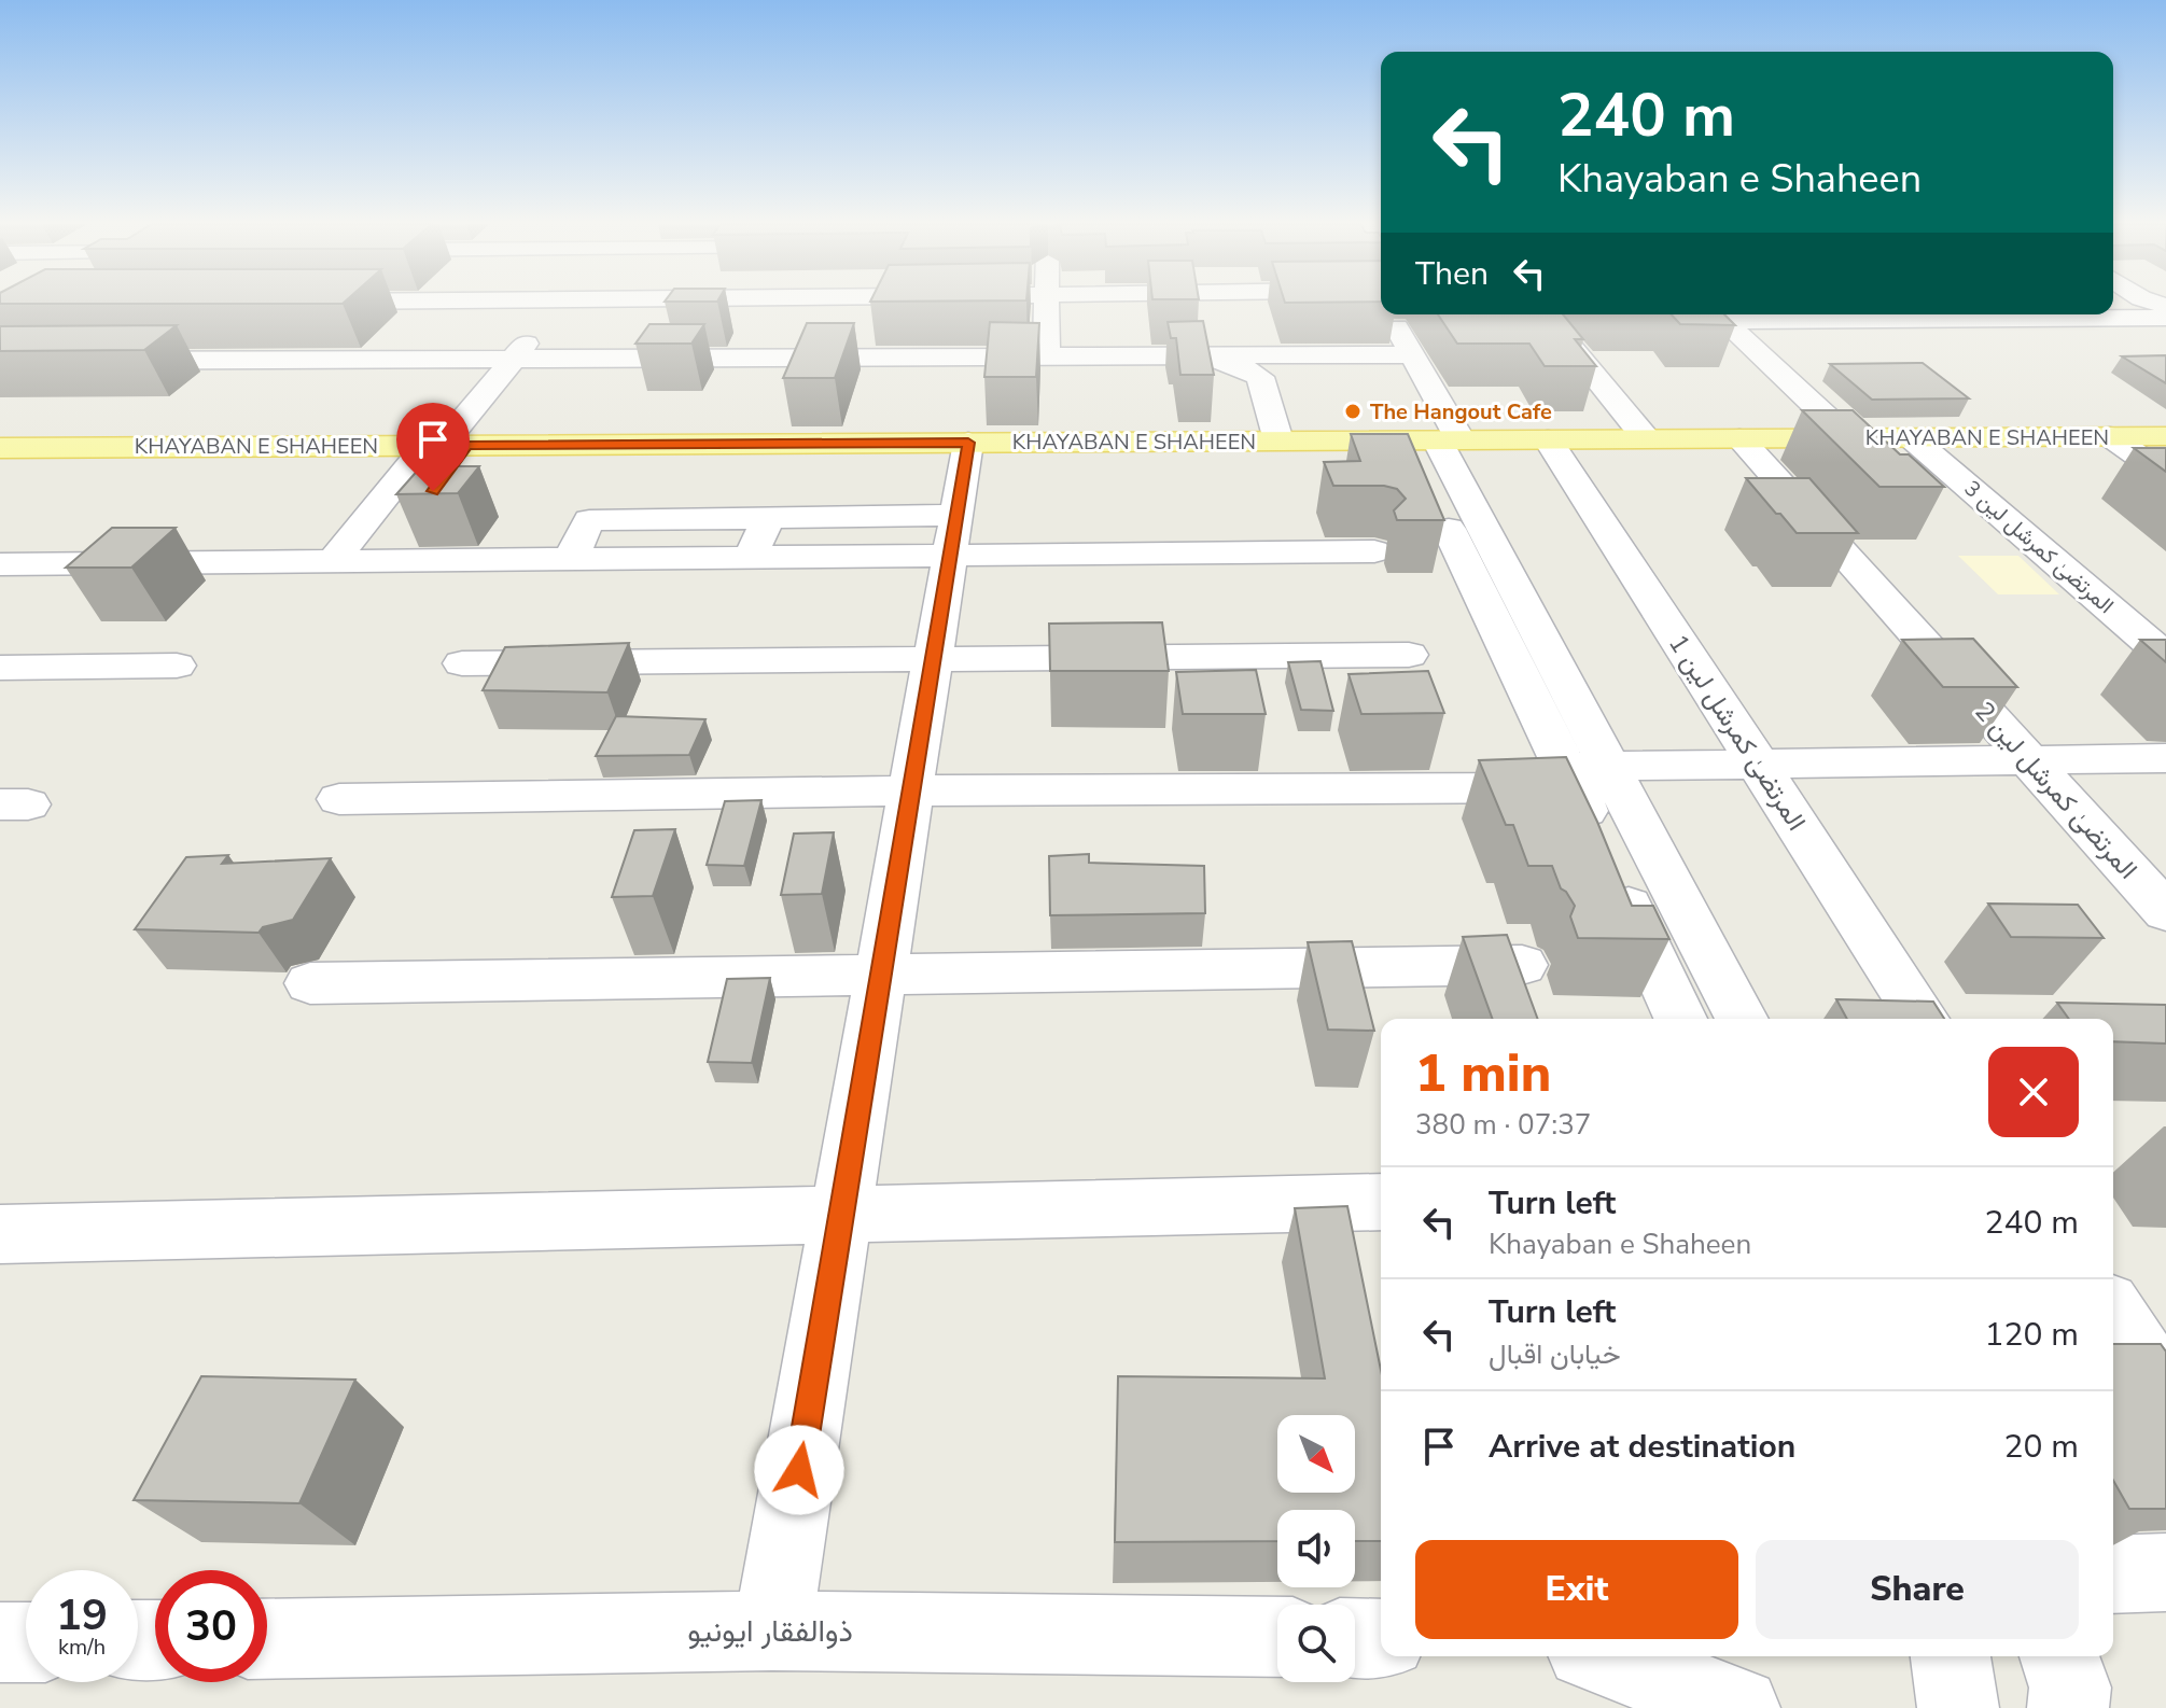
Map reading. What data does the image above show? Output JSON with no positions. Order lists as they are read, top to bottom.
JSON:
{
  "streets": {
    "main road": ["KHAYABAN E SHAHEEN"],
    "street": [
      "المرتضیٰ کمرشل لین 3",
      "المرتضیٰ کمرشل لین 1",
      "المرتضیٰ کمرشل لین 2",
      "ذوالفقار ایونیو"
    ]
  },
  "crossings": [
    ["KHAYABAN E SHAHEEN", "المرتضیٰ کمرشل لین 3"],
    ["KHAYABAN E SHAHEEN", "المرتضیٰ کمرشل لین 1"],
    ["KHAYABAN E SHAHEEN", "المرتضیٰ کمرشل لین 2"]
  ],
  "places": ["The Hangout Cafe"],
  "north": "bottom right",
  "page": {
    "turn": ["240 m", "Khayaban e Shaheen"],
    "then": "Then",
    "heading": ["1 min", "380 m · 07:37"],
    "list": [
      {
        "name": "Turn left",
        "note": "Khayaban e Shaheen",
        "value": "240 m"
      },
      {
        "name": "Turn left",
        "note": "خیابان اقبال",
        "value": "120 m"
      },
      {
        "name": "Arrive at destination",
        "value": "20 m"
      }
    ],
    "buttons": ["Exit", "Share"],
    "speed": "19 km/h",
    "limit": "30"
  }
}
